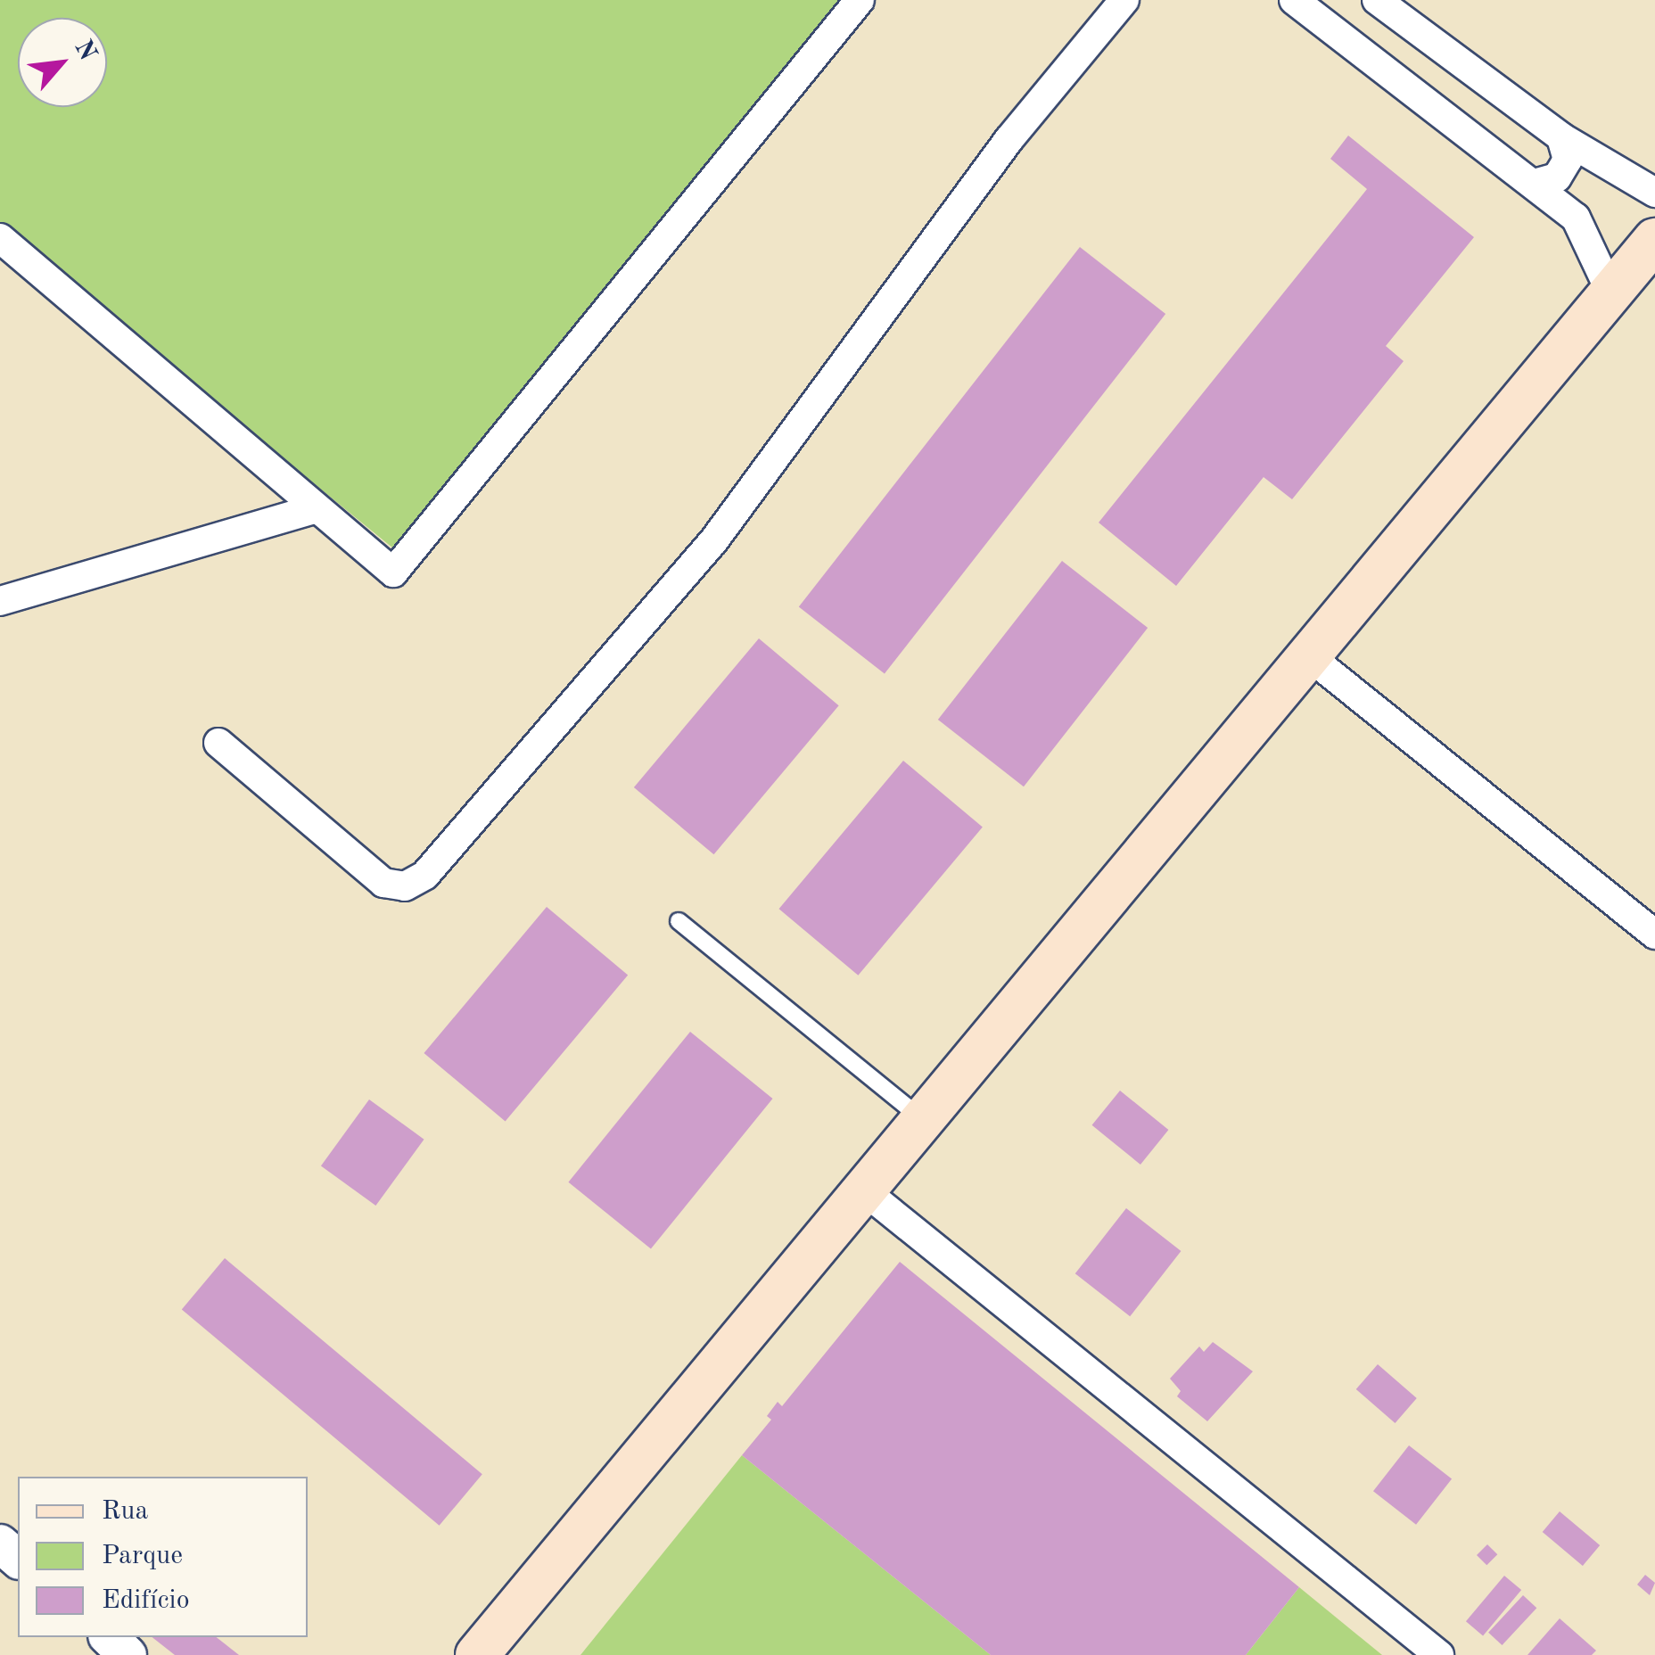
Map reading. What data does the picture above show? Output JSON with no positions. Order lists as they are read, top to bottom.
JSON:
{
  "legend": ["Rua", "Parque", "Edifício"],
  "north": "top right"
}
